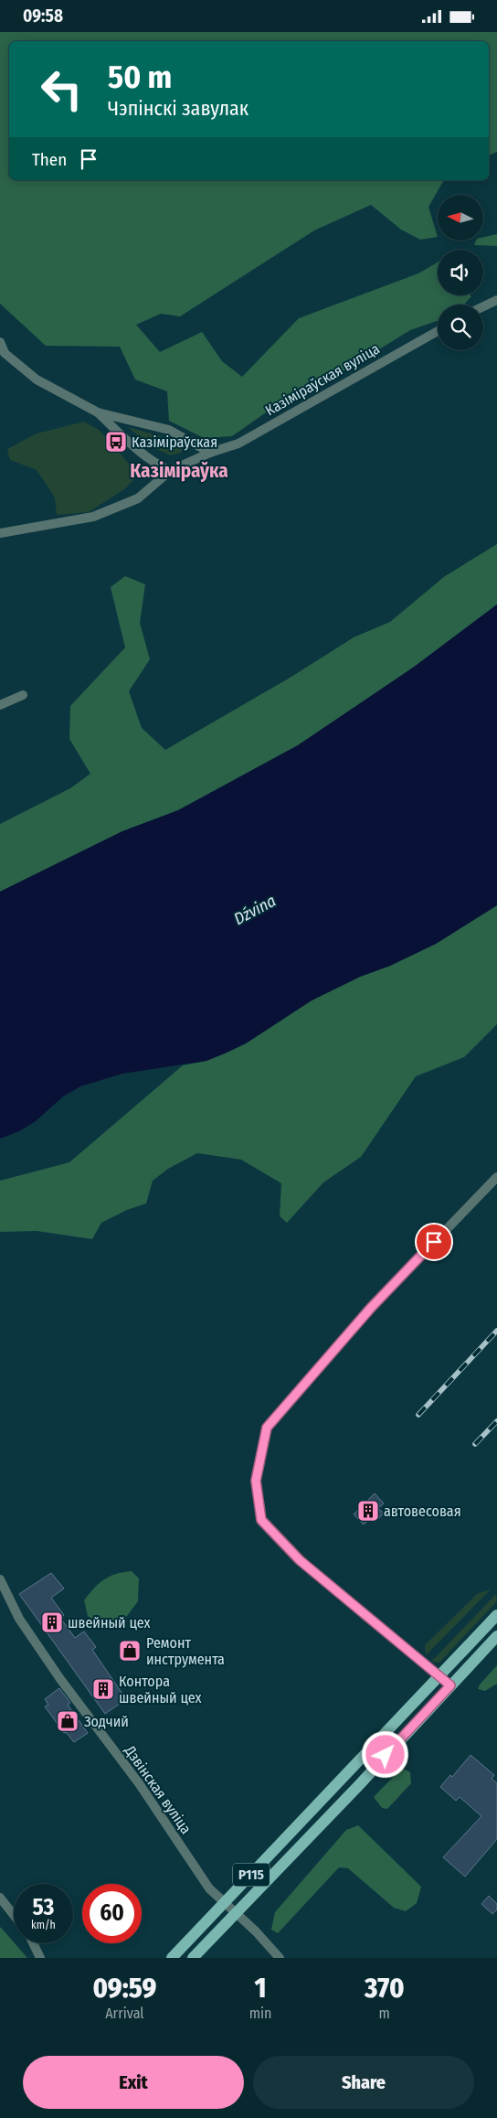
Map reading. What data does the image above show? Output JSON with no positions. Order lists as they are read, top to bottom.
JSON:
{
  "streets": {
    "main road": ["Р115"],
    "street": ["Казіміраўская вуліца", "Дзвінская вуліца"]
  },
  "crossings": [
    ["Дзвінская вуліца", "Р115"]
  ],
  "districts": ["Казіміраўка"],
  "water": ["Dźvina"],
  "places": {
    "bus stop": ["Казіміраўская"],
    "building": ["автовесовая", "швейный цех", "Контора швейный цех"],
    "shop": ["Ремонт инструмента", "Зодчий"]
  },
  "north": "left",
  "page": {
    "status": "09:58",
    "turn": ["50 m", "Чэпінскі завулак"],
    "then": "Then",
    "speed": "53 km/h",
    "limit": "60",
    "eta": [
      "09:59",
      "Arrival",
      "1",
      "min",
      "370",
      "m"
    ],
    "buttons": ["Exit", "Share"]
  }
}
